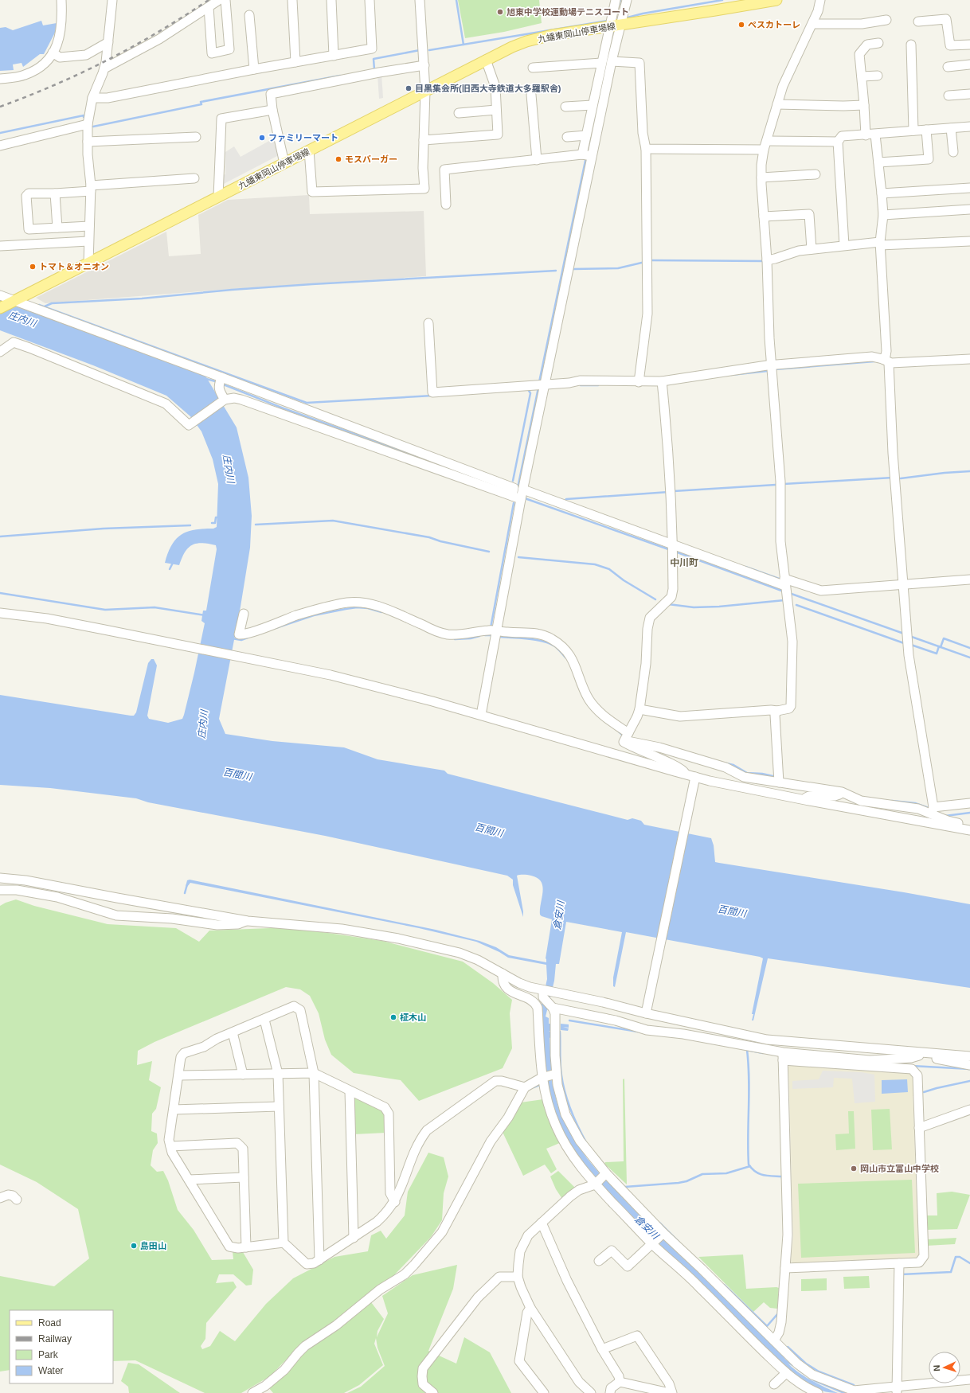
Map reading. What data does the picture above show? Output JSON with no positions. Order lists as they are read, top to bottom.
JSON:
{
  "streets": {
    "main road": ["九蟠東岡山停車場線"]
  },
  "districts": ["中川町"],
  "water": ["庄内川", "百間川", "倉安川"],
  "places": [
    "旭東中学校運動場テニスコート",
    "ペスカトーレ",
    "目黒集会所(旧西大寺鉄道大多羅駅舎)",
    "ファミリーマート",
    "モスバーガー",
    "トマト＆オニオン",
    "柾木山",
    "岡山市立富山中学校",
    "島田山"
  ],
  "legend": [
    "Road",
    "Railway",
    "Park",
    "Water"
  ],
  "north": "left"
}
